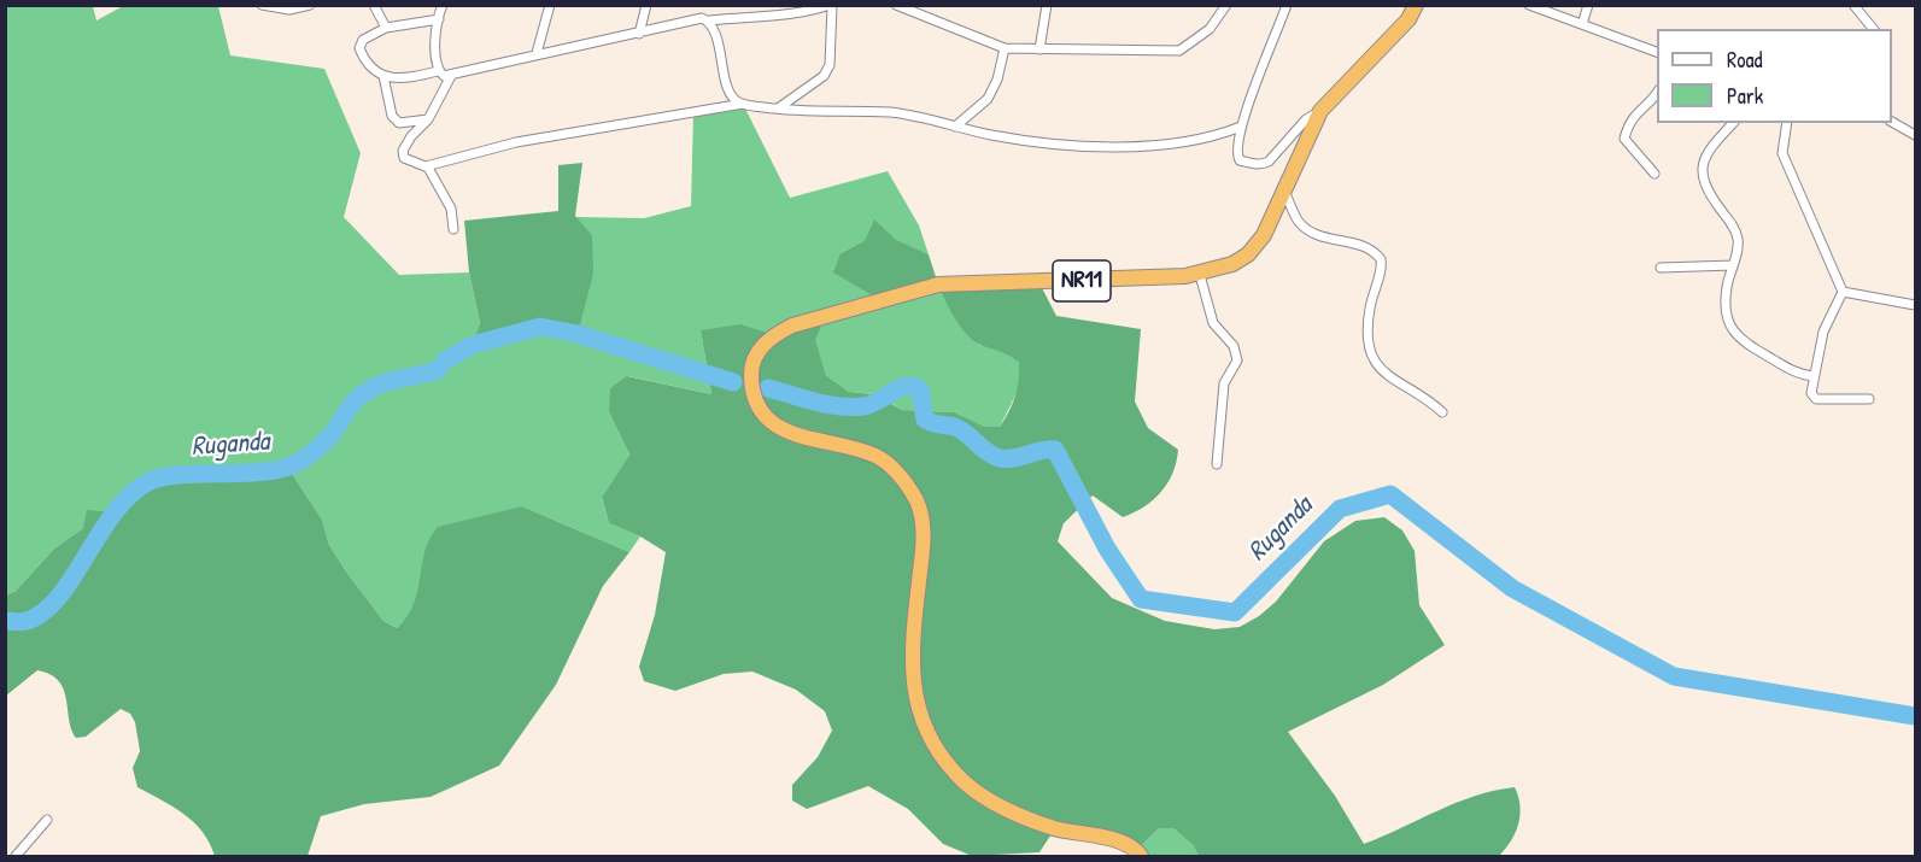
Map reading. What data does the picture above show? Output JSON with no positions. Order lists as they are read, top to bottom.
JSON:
{
  "streets": {
    "highway": ["NR11"]
  },
  "water": ["Ruganda"],
  "legend": ["Road", "Park"]
}
